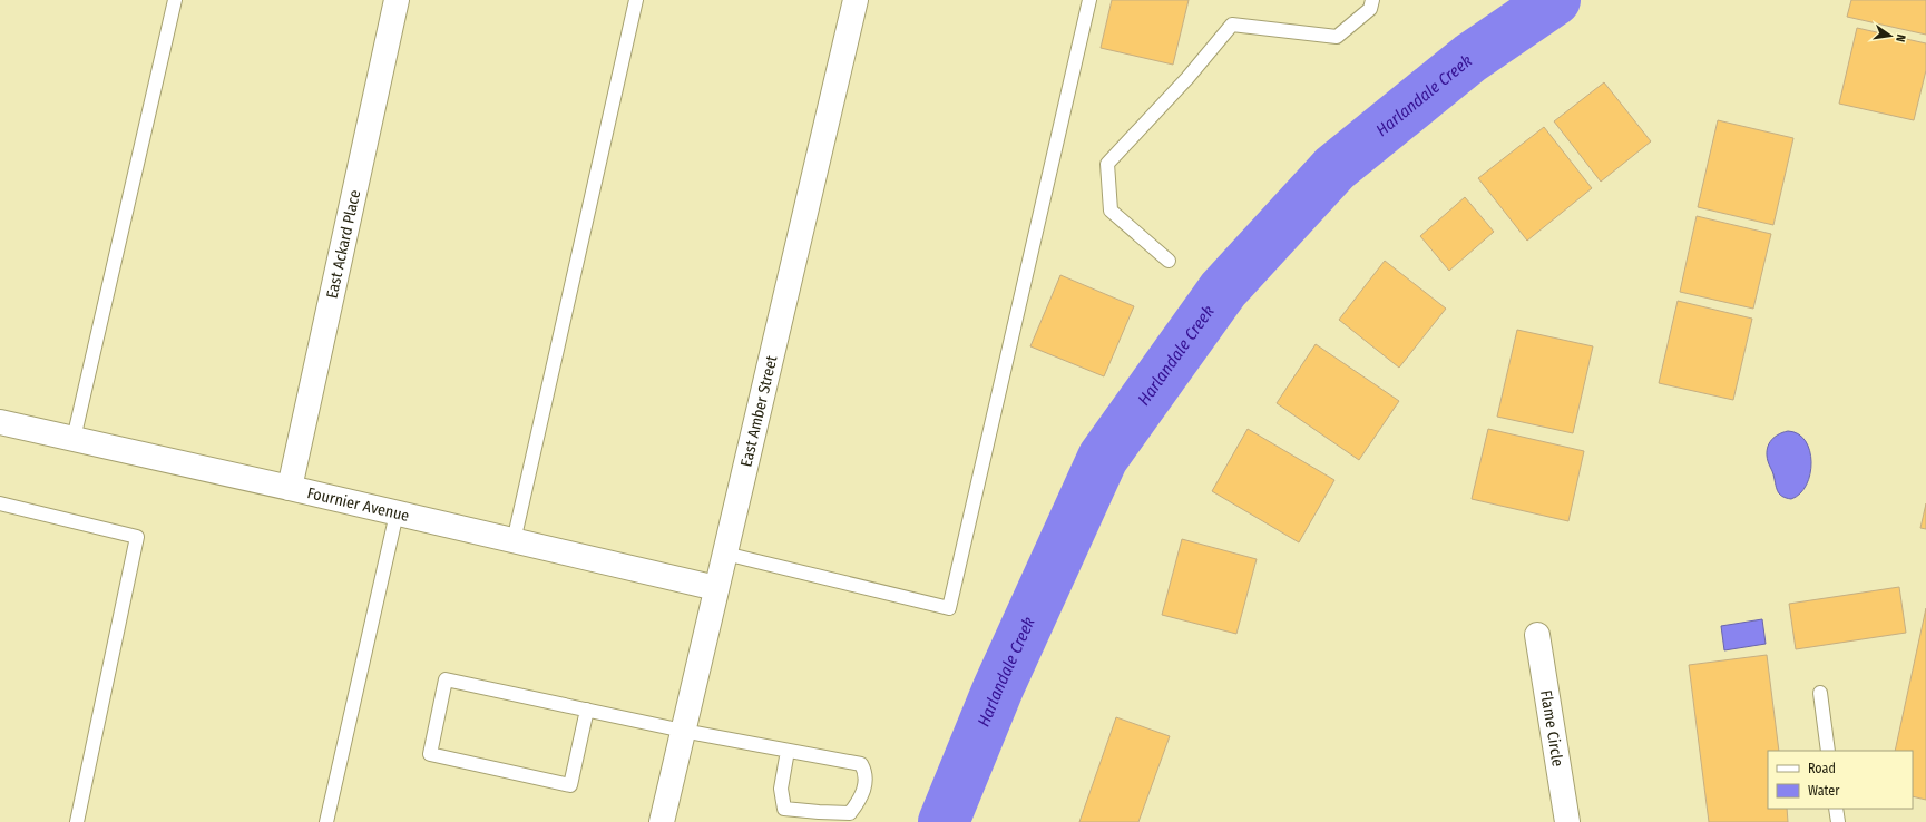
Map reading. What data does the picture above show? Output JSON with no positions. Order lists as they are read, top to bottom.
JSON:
{
  "streets": {
    "street": [
      "East Ackard Place",
      "East Amber Street",
      "Fournier Avenue",
      "Flame Circle"
    ]
  },
  "crossings": [
    ["East Ackard Place", "Fournier Avenue"],
    ["East Amber Street", "Fournier Avenue"]
  ],
  "water": ["Harlandale Creek"],
  "legend": ["Road", "Water"],
  "north": "right"
}
